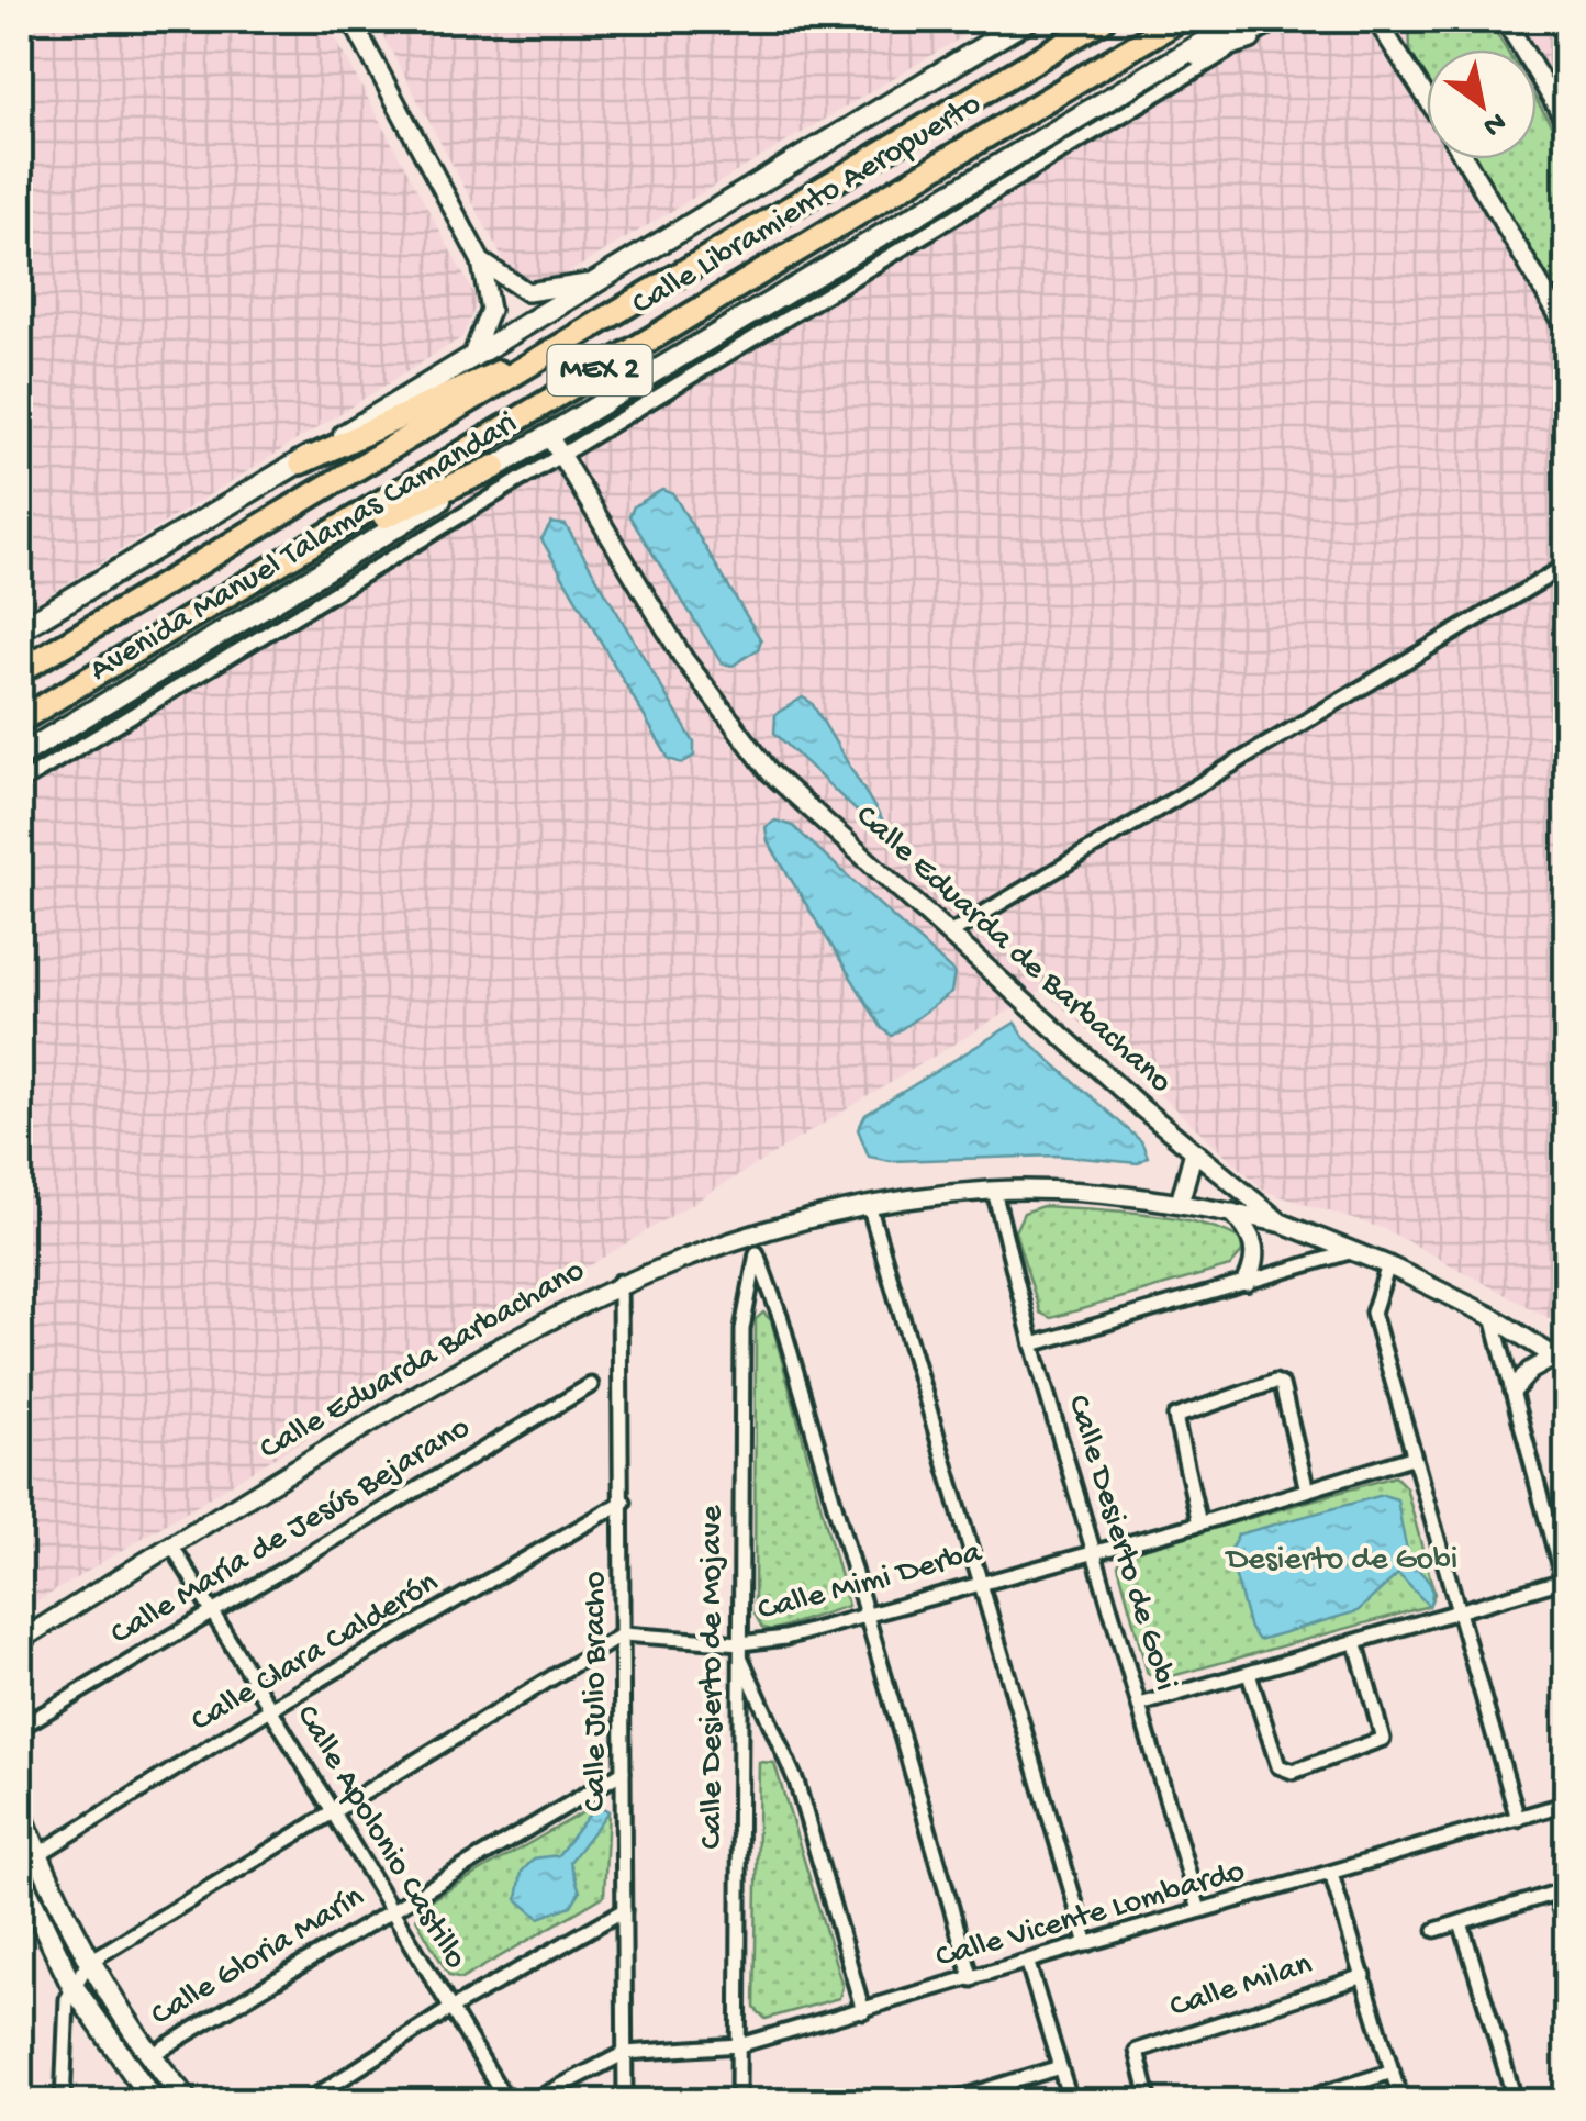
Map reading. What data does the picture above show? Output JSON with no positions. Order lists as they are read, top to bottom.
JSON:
{
  "streets": {
    "highway": ["Calle Libramiento Aeropuerto", "MEX 2"],
    "main road": ["Avenida Manuel Talamas Camandari"],
    "street": [
      "Calle Eduarda de Barbachano",
      "Calle Eduarda Barbachano",
      "Calle María de Jesús Bejarano",
      "Calle Desierto de Gobi",
      "Calle Mimi Derba",
      "Calle Clara Calderón",
      "Calle Desierto de Mojave",
      "Calle Julio Bracho",
      "Calle Apolonio Castillo",
      "Calle Vicente Lombardo",
      "Calle Gloria Marín",
      "Calle Milan"
    ]
  },
  "crossings": [
    ["Avenida Manuel Talamas Camandari", "Calle Eduarda de Barbachano"],
    ["Calle Eduarda de Barbachano", "Calle Eduarda Barbachano"],
    ["Calle Eduarda Barbachano", "Calle Desierto de Gobi"],
    ["Calle Eduarda Barbachano", "Calle Julio Bracho"],
    ["Calle Eduarda Barbachano", "Calle Apolonio Castillo"],
    ["Calle María de Jesús Bejarano", "Calle Apolonio Castillo"],
    ["Calle Desierto de Gobi", "Calle Mimi Derba"],
    ["Calle Desierto de Gobi", "Calle Vicente Lombardo"],
    ["Calle Mimi Derba", "Calle Desierto de Mojave"],
    ["Calle Mimi Derba", "Calle Julio Bracho"],
    ["Calle Clara Calderón", "Calle Julio Bracho"],
    ["Calle Clara Calderón", "Calle Apolonio Castillo"],
    ["Calle Desierto de Mojave", "Calle Vicente Lombardo"],
    ["Calle Julio Bracho", "Calle Vicente Lombardo"],
    ["Calle Julio Bracho", "Calle Gloria Marín"],
    ["Calle Apolonio Castillo", "Calle Gloria Marín"]
  ],
  "parks": ["Desierto de Gobi"],
  "north": "bottom right"
}
